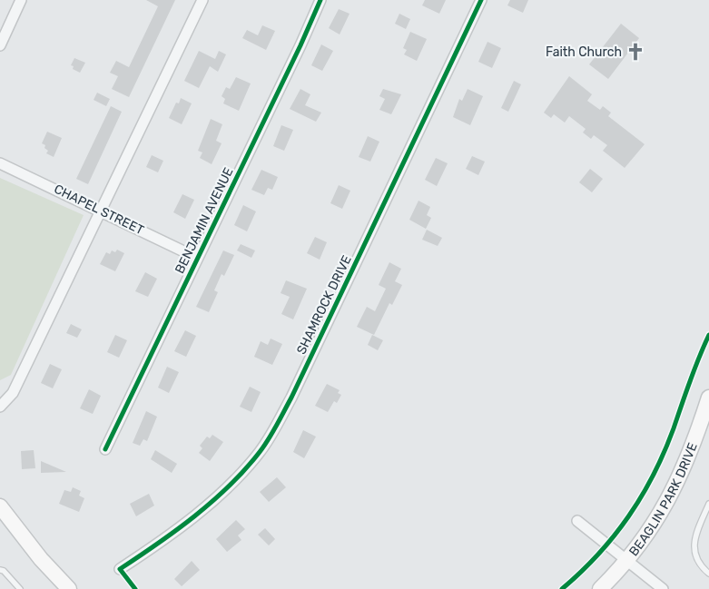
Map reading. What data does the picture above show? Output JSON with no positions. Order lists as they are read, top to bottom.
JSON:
{
  "streets": {
    "main road": ["BEAGLIN PARK DRIVE"],
    "street": ["CHAPEL STREET", "BENJAMIN AVENUE", "SHAMROCK DRIVE"]
  },
  "crossings": [
    ["CHAPEL STREET", "BENJAMIN AVENUE"]
  ],
  "places": {
    "church": ["Faith Church"]
  }
}
